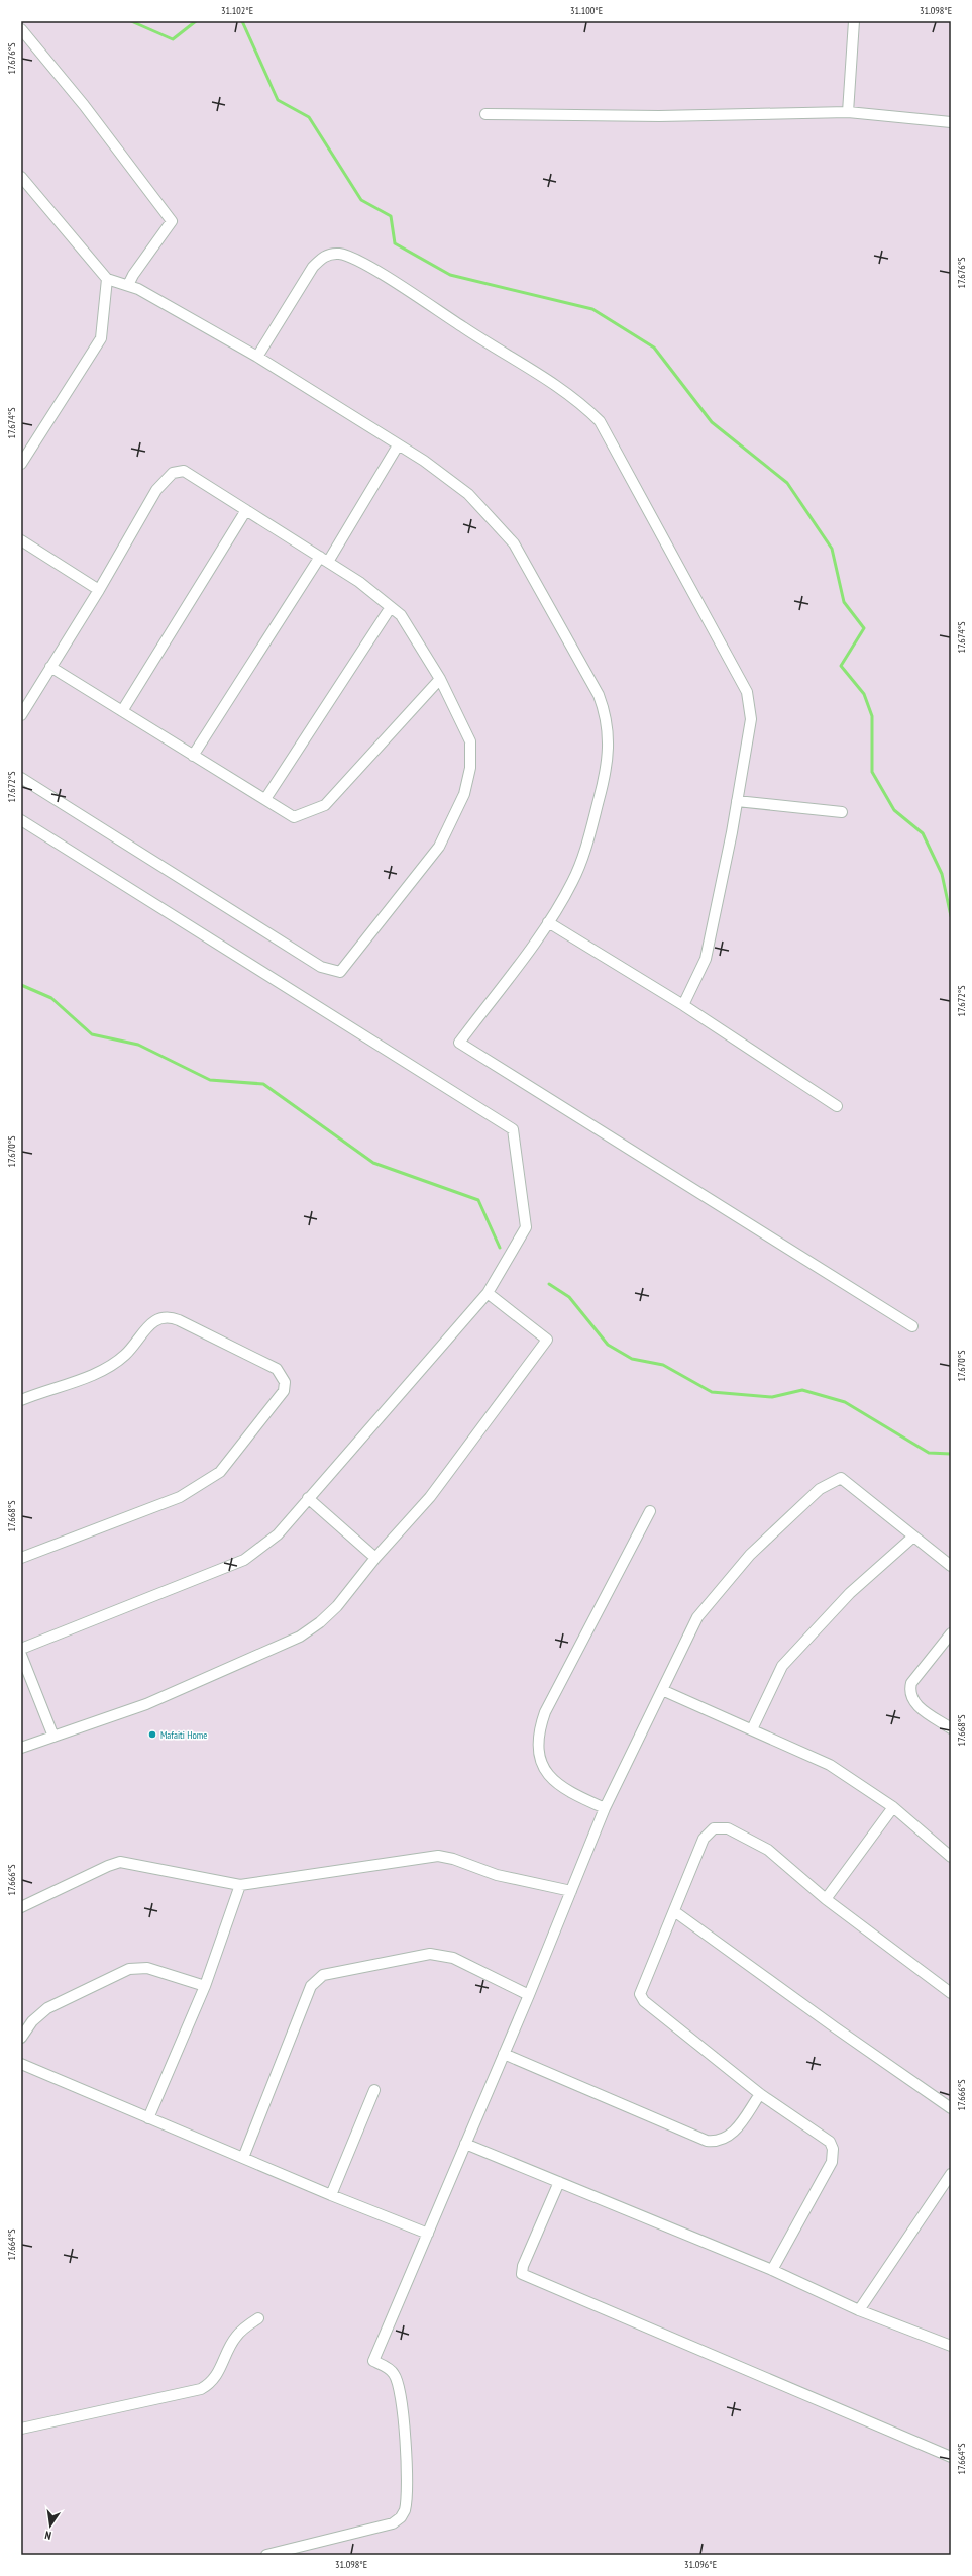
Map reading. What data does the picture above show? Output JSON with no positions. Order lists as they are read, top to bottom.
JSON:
{
  "places": ["Mafaiti Home"],
  "north": "bottom",
  "coordinates": [
    "31.102°E",
    "31.100°E",
    "31.098°E",
    "17.676°S",
    "17.674°S",
    "17.672°S",
    "17.670°S",
    "17.668°S",
    "17.666°S",
    "17.664°S",
    "31.096°E"
  ]
}
